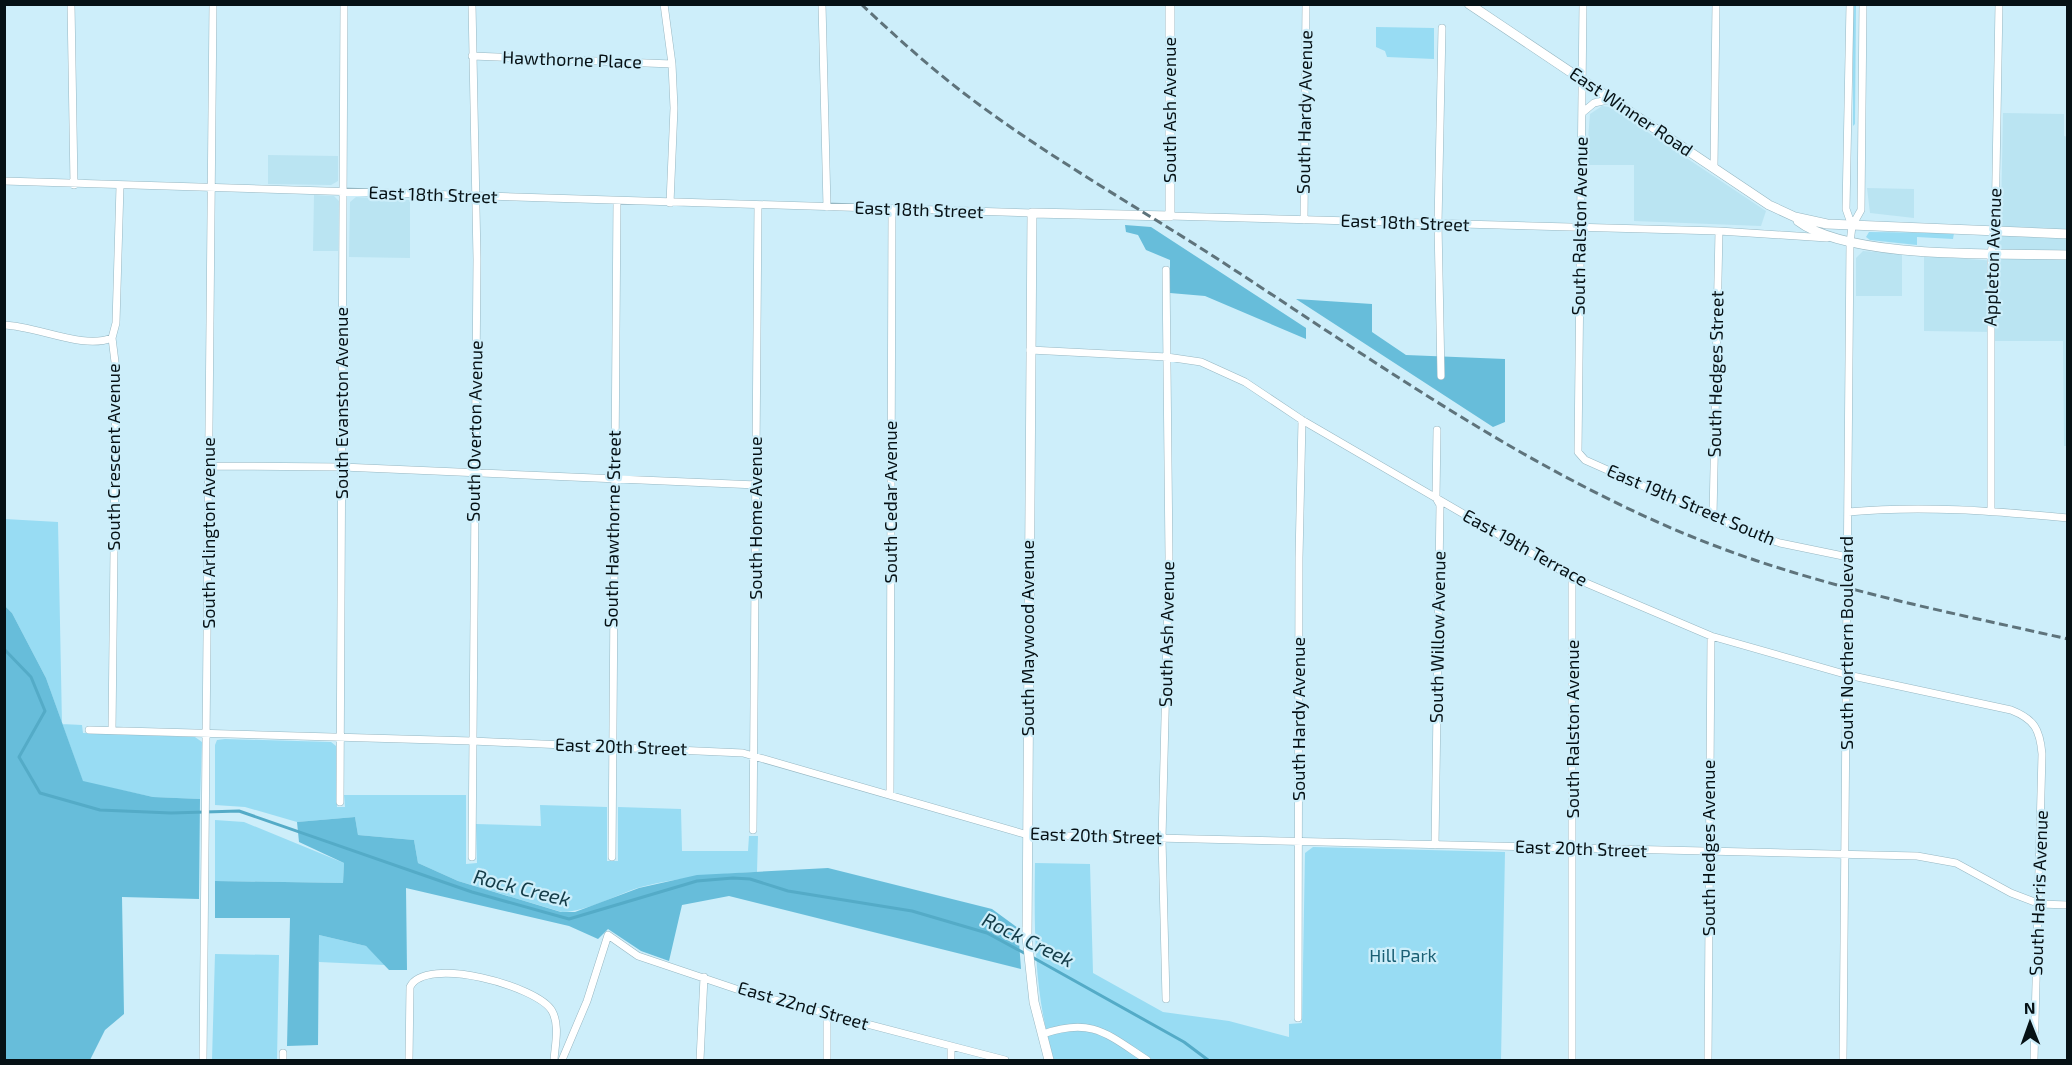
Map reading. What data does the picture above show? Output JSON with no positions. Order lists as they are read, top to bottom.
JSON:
{
  "streets": {
    "street": [
      "Hawthorne Place",
      "South Ash Avenue",
      "South Hardy Avenue",
      "East Winner Road",
      "East 18th Street",
      "South Ralston Avenue",
      "Appleton Avenue",
      "South Hedges Street",
      "South Evanston Avenue",
      "South Overton Avenue",
      "South Crescent Avenue",
      "South Cedar Avenue",
      "East 19th Street South",
      "South Home Avenue",
      "South Hawthorne Street",
      "South Arlington Avenue",
      "East 19th Terrace",
      "South Willow Avenue",
      "South Maywood Avenue",
      "South Northern Boulevard",
      "East 20th Street",
      "South Hedges Avenue",
      "South Harris Avenue",
      "East 22nd Street"
    ]
  },
  "crossings": [
    ["Hawthorne Place", "South Overton Avenue"],
    ["South Ash Avenue", "East 18th Street"],
    ["South Ash Avenue", "East 19th Terrace"],
    ["South Ash Avenue", "East 20th Street"],
    ["South Hardy Avenue", "East 18th Street"],
    ["South Hardy Avenue", "East 19th Terrace"],
    ["South Hardy Avenue", "East 20th Street"],
    ["East Winner Road", "East 18th Street"],
    ["East Winner Road", "South Ralston Avenue"],
    ["East Winner Road", "Appleton Avenue"],
    ["East Winner Road", "South Northern Boulevard"],
    ["East 18th Street", "South Ralston Avenue"],
    ["East 18th Street", "South Hedges Street"],
    ["East 18th Street", "South Evanston Avenue"],
    ["East 18th Street", "South Overton Avenue"],
    ["East 18th Street", "South Crescent Avenue"],
    ["East 18th Street", "South Cedar Avenue"],
    ["East 18th Street", "South Home Avenue"],
    ["East 18th Street", "South Hawthorne Street"],
    ["East 18th Street", "South Arlington Avenue"],
    ["East 18th Street", "South Maywood Avenue"],
    ["South Ralston Avenue", "East 19th Street South"],
    ["South Ralston Avenue", "East 19th Terrace"],
    ["South Ralston Avenue", "East 20th Street"],
    ["South Hedges Street", "East 19th Street South"],
    ["South Evanston Avenue", "East 20th Street"],
    ["South Overton Avenue", "East 20th Street"],
    ["South Crescent Avenue", "East 20th Street"],
    ["South Cedar Avenue", "East 20th Street"],
    ["East 19th Street South", "South Northern Boulevard"],
    ["South Home Avenue", "East 20th Street"],
    ["South Hawthorne Street", "East 20th Street"],
    ["South Arlington Avenue", "East 20th Street"],
    ["East 19th Terrace", "South Willow Avenue"],
    ["East 19th Terrace", "South Maywood Avenue"],
    ["East 19th Terrace", "South Northern Boulevard"],
    ["East 19th Terrace", "South Hedges Avenue"],
    ["East 19th Terrace", "South Harris Avenue"],
    ["South Willow Avenue", "East 20th Street"],
    ["South Maywood Avenue", "East 20th Street"],
    ["South Northern Boulevard", "East 20th Street"],
    ["East 20th Street", "South Hedges Avenue"],
    ["East 20th Street", "South Harris Avenue"]
  ],
  "water": ["Rock Creek"],
  "parks": ["Hill Park"],
  "north": "top"
}
